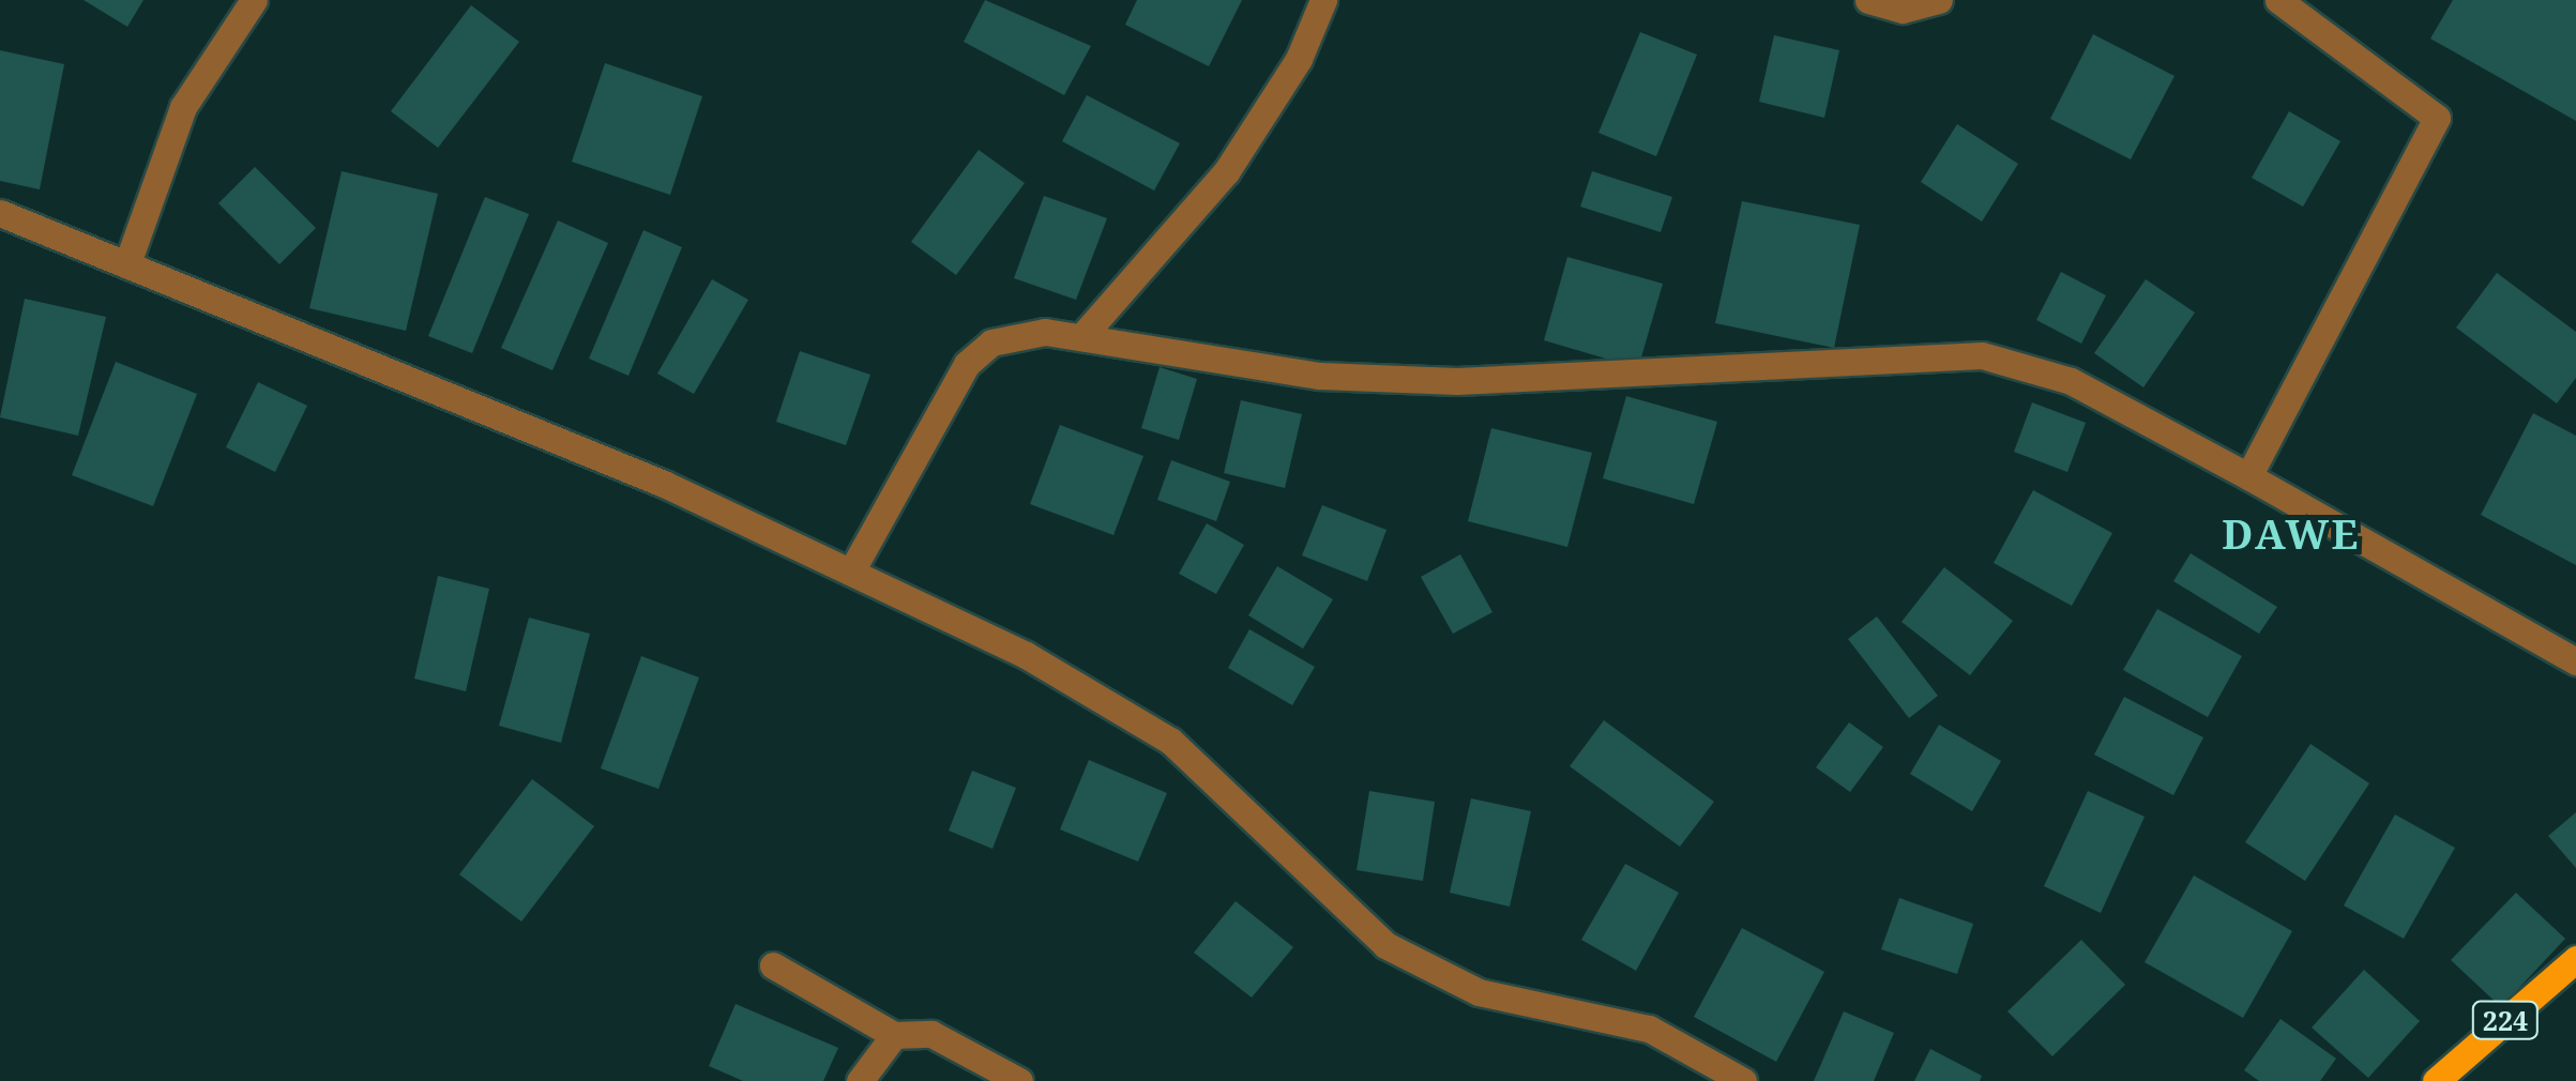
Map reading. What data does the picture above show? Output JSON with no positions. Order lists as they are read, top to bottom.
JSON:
{
  "streets": {
    "main road": ["224"]
  },
  "districts": ["DAWE"]
}
